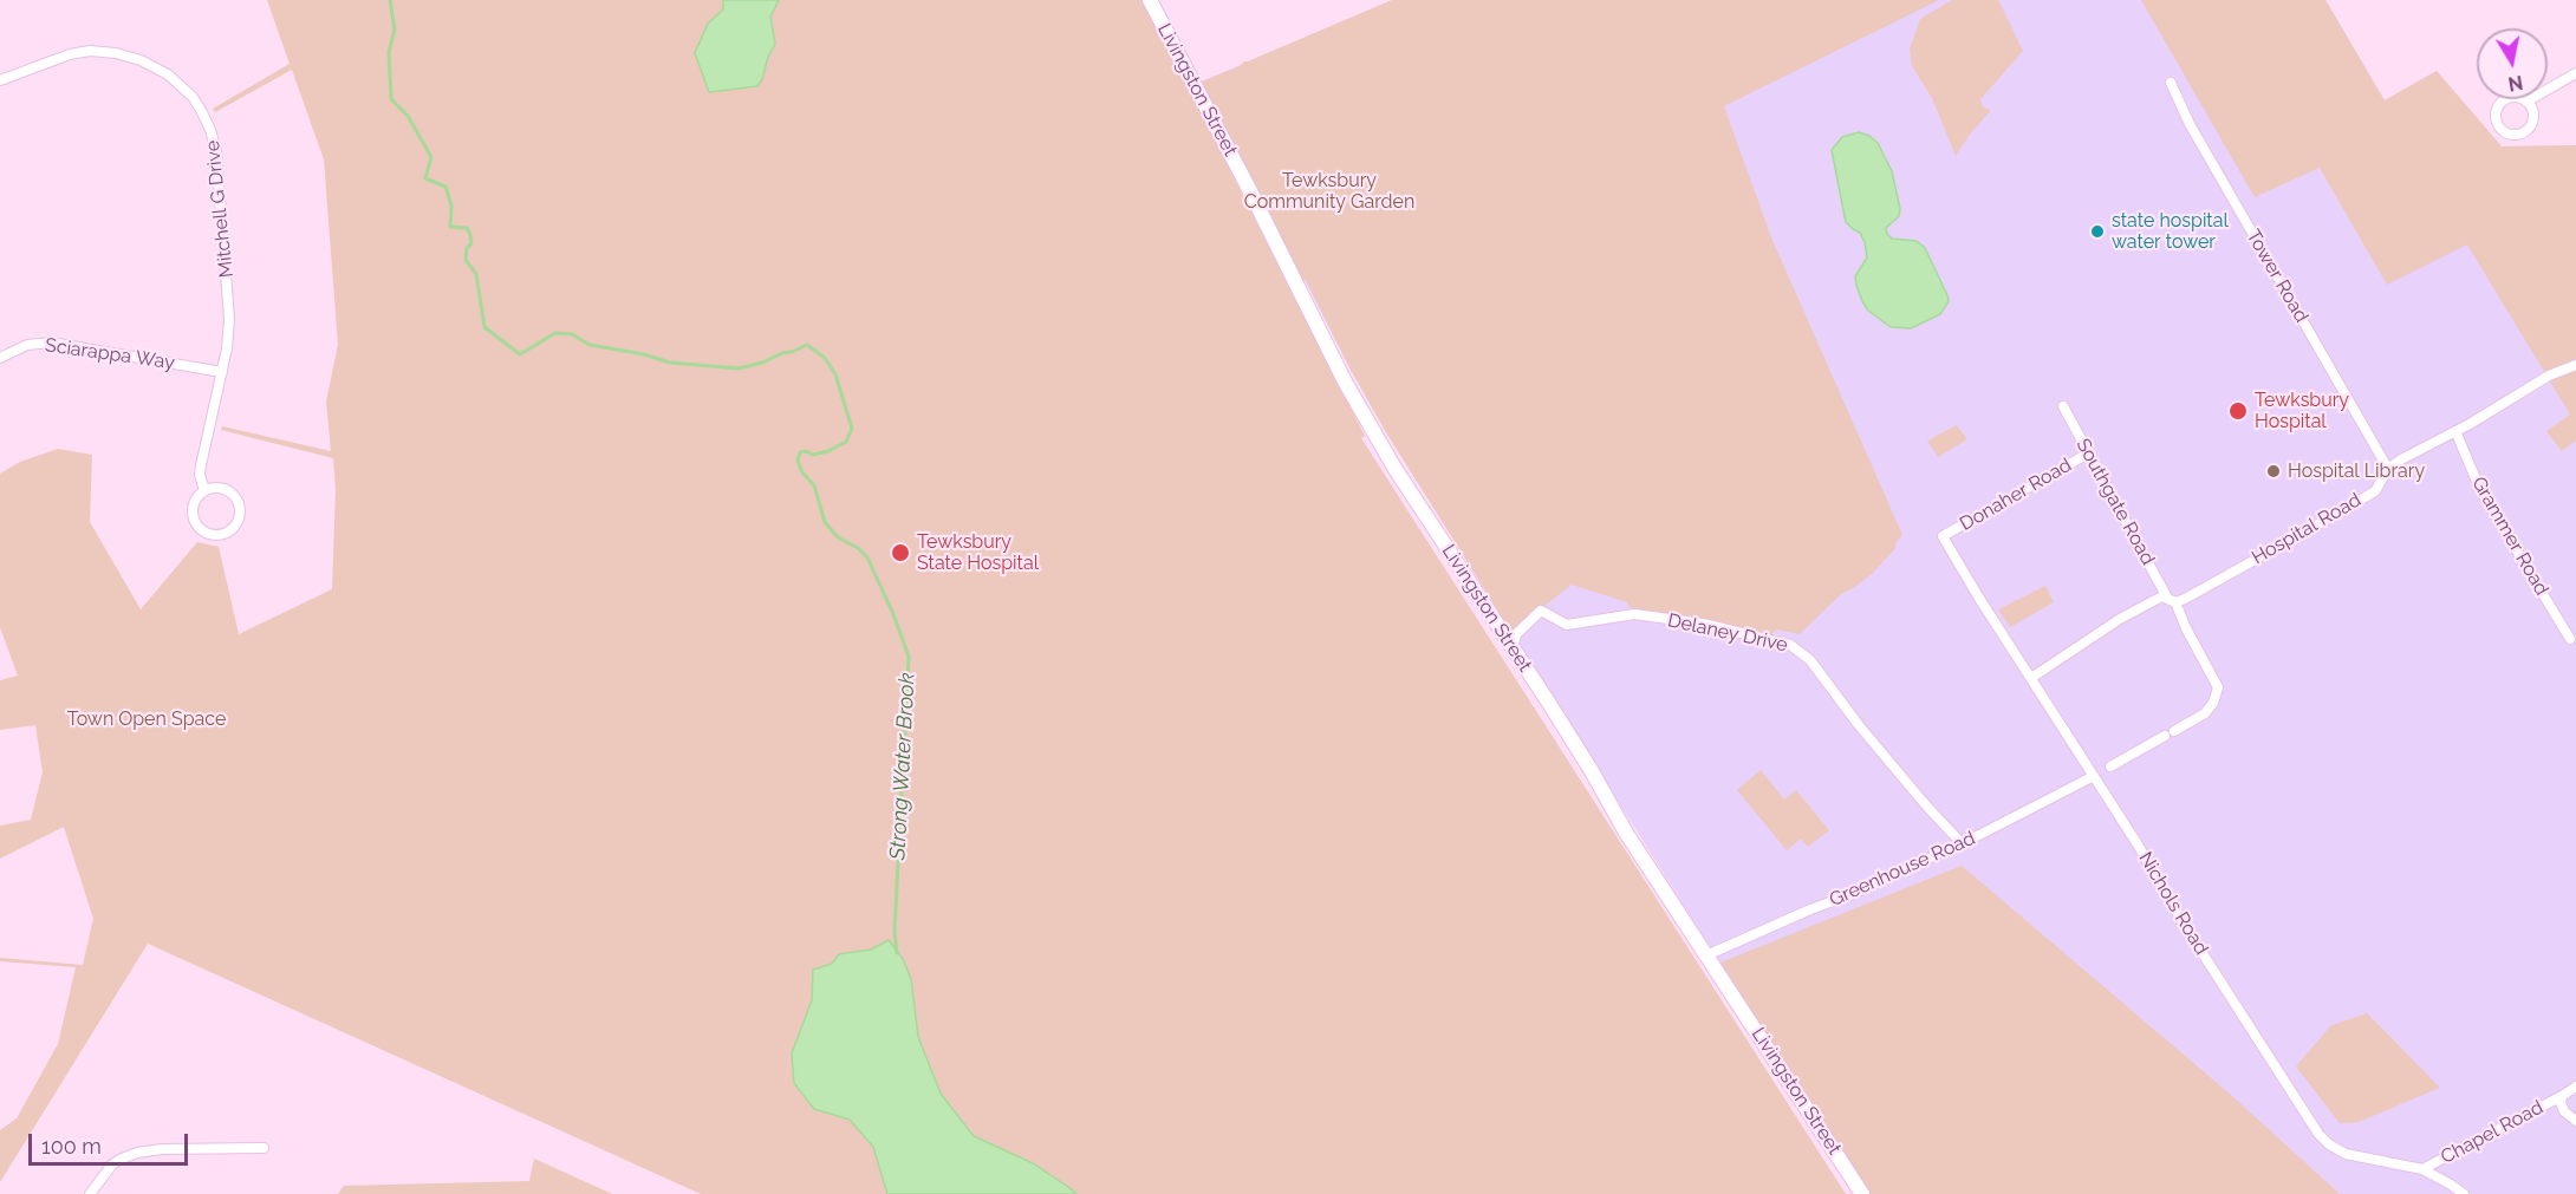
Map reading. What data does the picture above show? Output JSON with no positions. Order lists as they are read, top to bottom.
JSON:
{
  "streets": {
    "street": [
      "Livingston Street",
      "Mitchell G Drive",
      "Tower Road",
      "Sciarappa Way",
      "Donaher Road",
      "Southgate Road",
      "Hospital Road",
      "Grammer Road",
      "Delaney Drive",
      "Greenhouse Road",
      "Nichols Road",
      "Chapel Road"
    ]
  },
  "crossings": [
    ["Livingston Street", "Delaney Drive"],
    ["Livingston Street", "Greenhouse Road"],
    ["Mitchell G Drive", "Sciarappa Way"],
    ["Tower Road", "Hospital Road"],
    ["Donaher Road", "Southgate Road"],
    ["Donaher Road", "Nichols Road"],
    ["Southgate Road", "Hospital Road"],
    ["Hospital Road", "Grammer Road"],
    ["Hospital Road", "Nichols Road"],
    ["Delaney Drive", "Greenhouse Road"],
    ["Greenhouse Road", "Nichols Road"],
    ["Nichols Road", "Chapel Road"]
  ],
  "water": ["Strong Water Brook"],
  "parks": ["Tewksbury Community Garden", "Town Open Space"],
  "places": [
    "state hospital water tower",
    "Tewksbury Hospital",
    "Hospital Library",
    "Tewksbury State Hospital"
  ],
  "scale_bar": "100 m",
  "north": "bottom"
}
